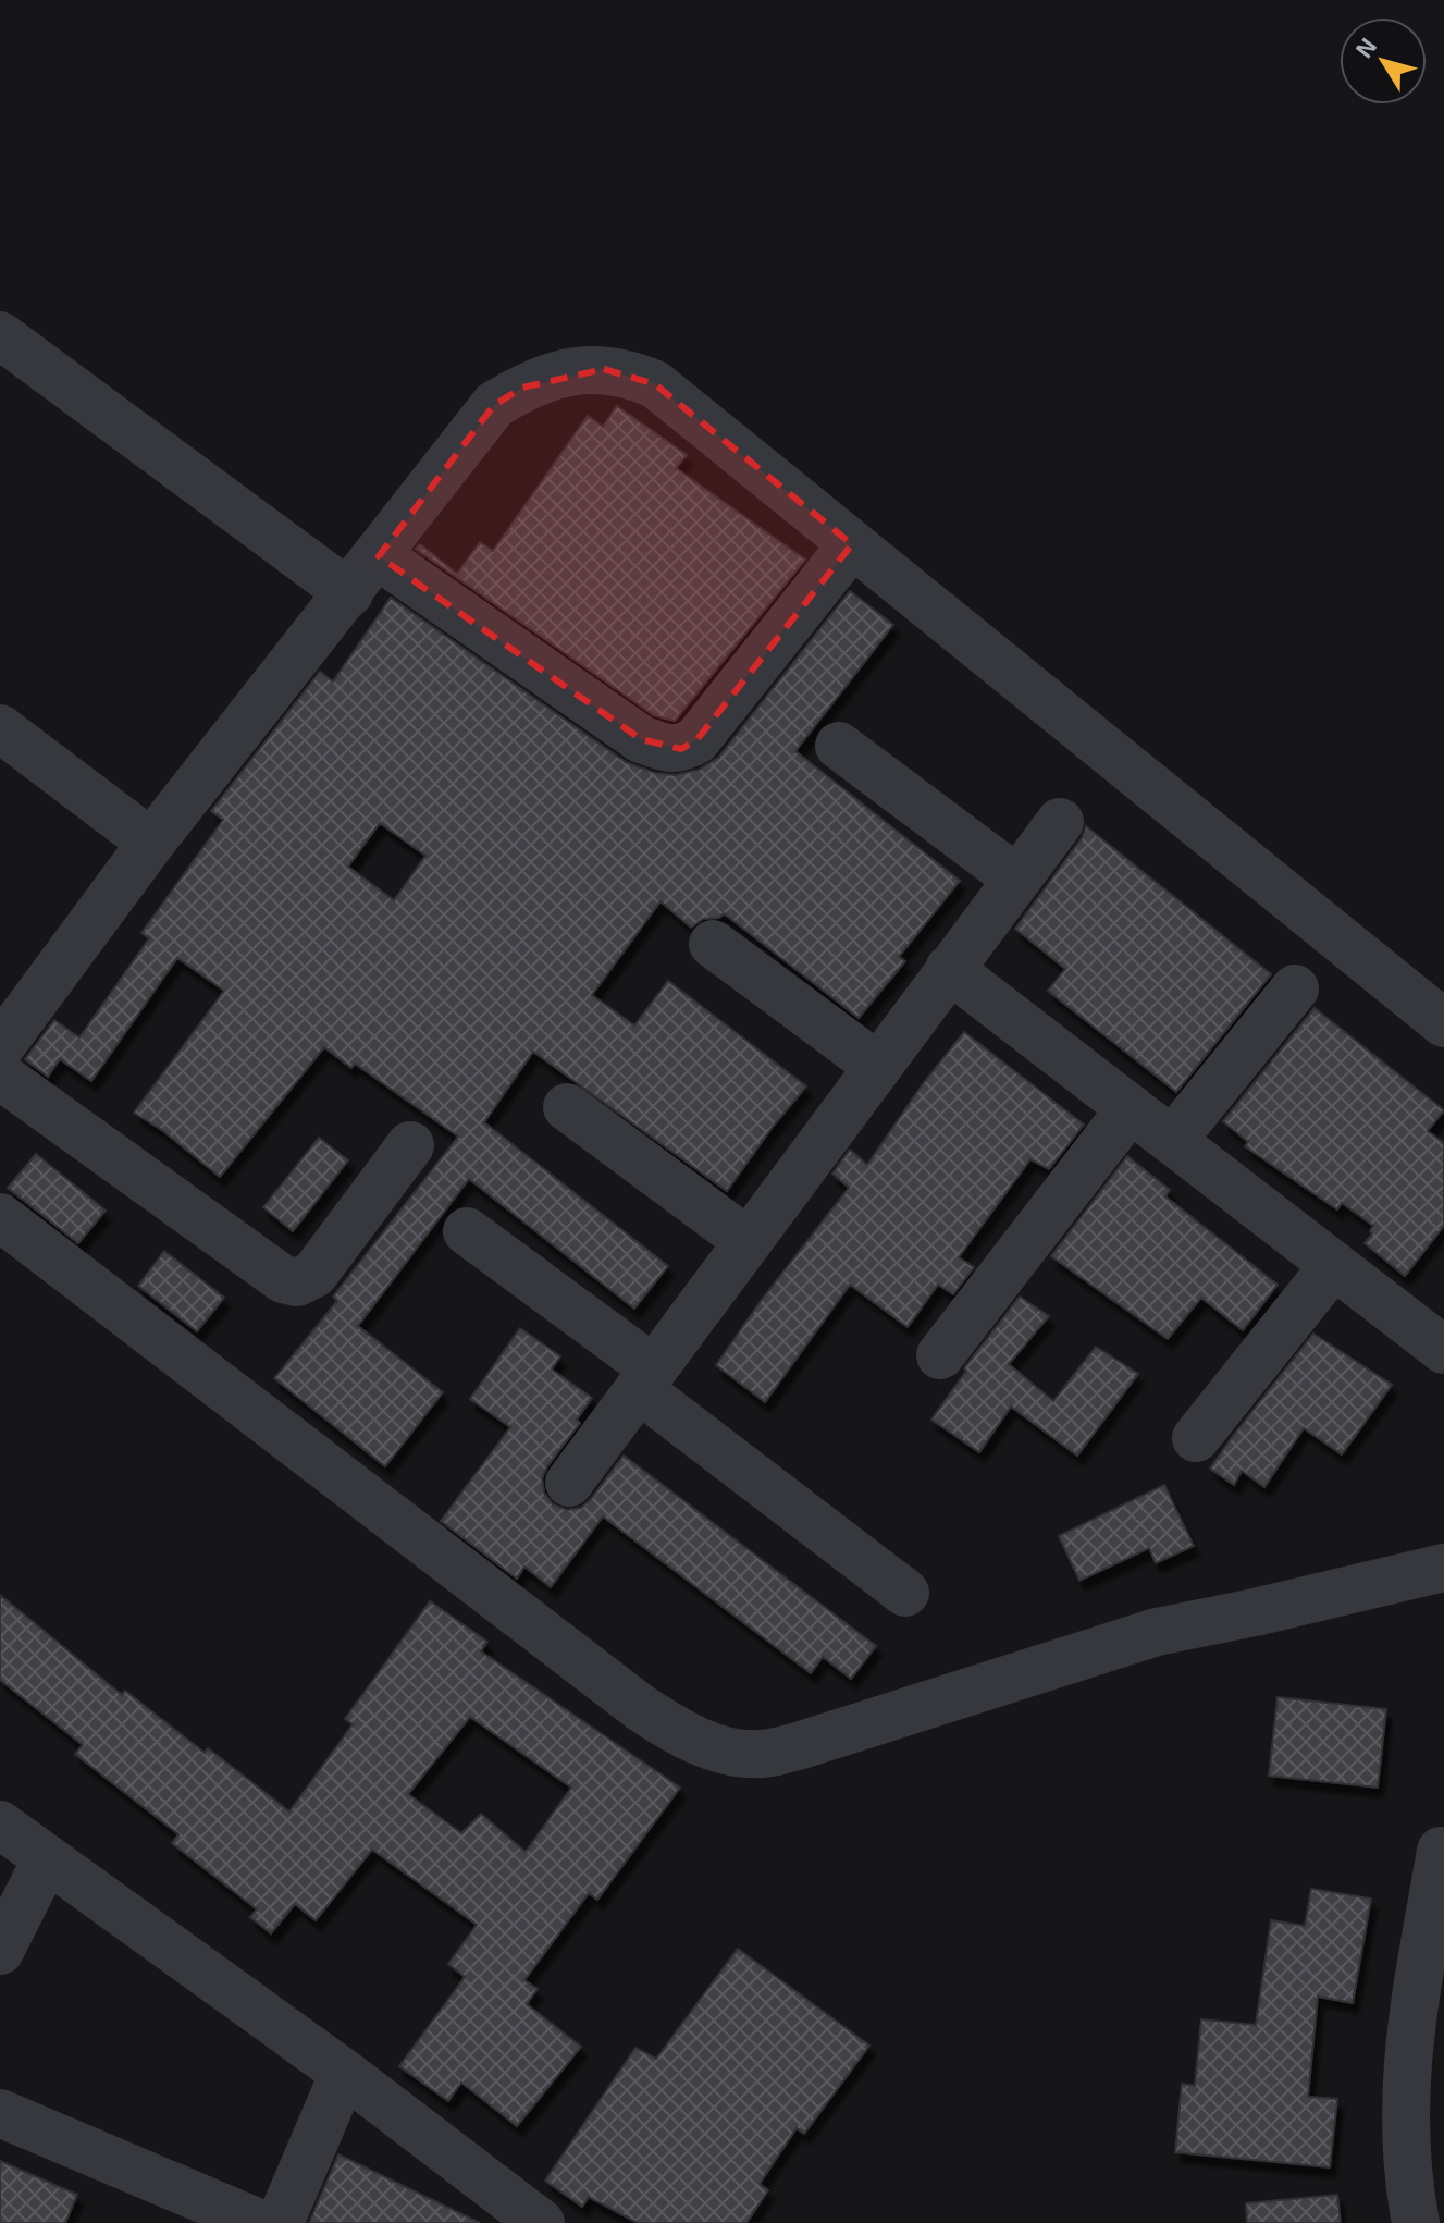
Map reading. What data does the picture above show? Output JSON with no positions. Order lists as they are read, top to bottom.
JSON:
{
  "north": "top left"
}
